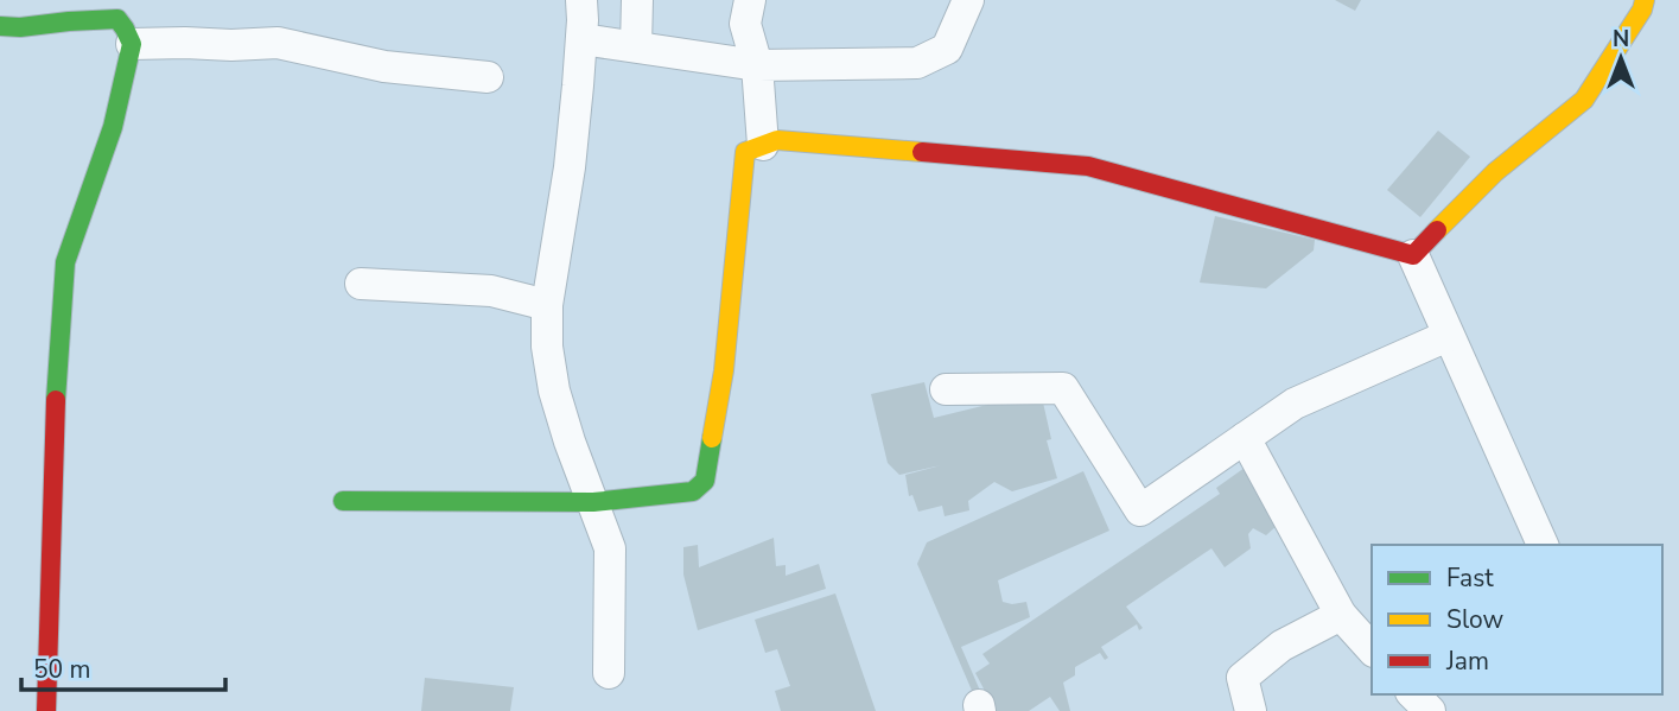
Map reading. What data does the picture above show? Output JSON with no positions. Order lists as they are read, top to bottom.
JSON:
{
  "legend": ["Fast", "Slow", "Jam"],
  "scale_bar": "50 m",
  "north": "top"
}
